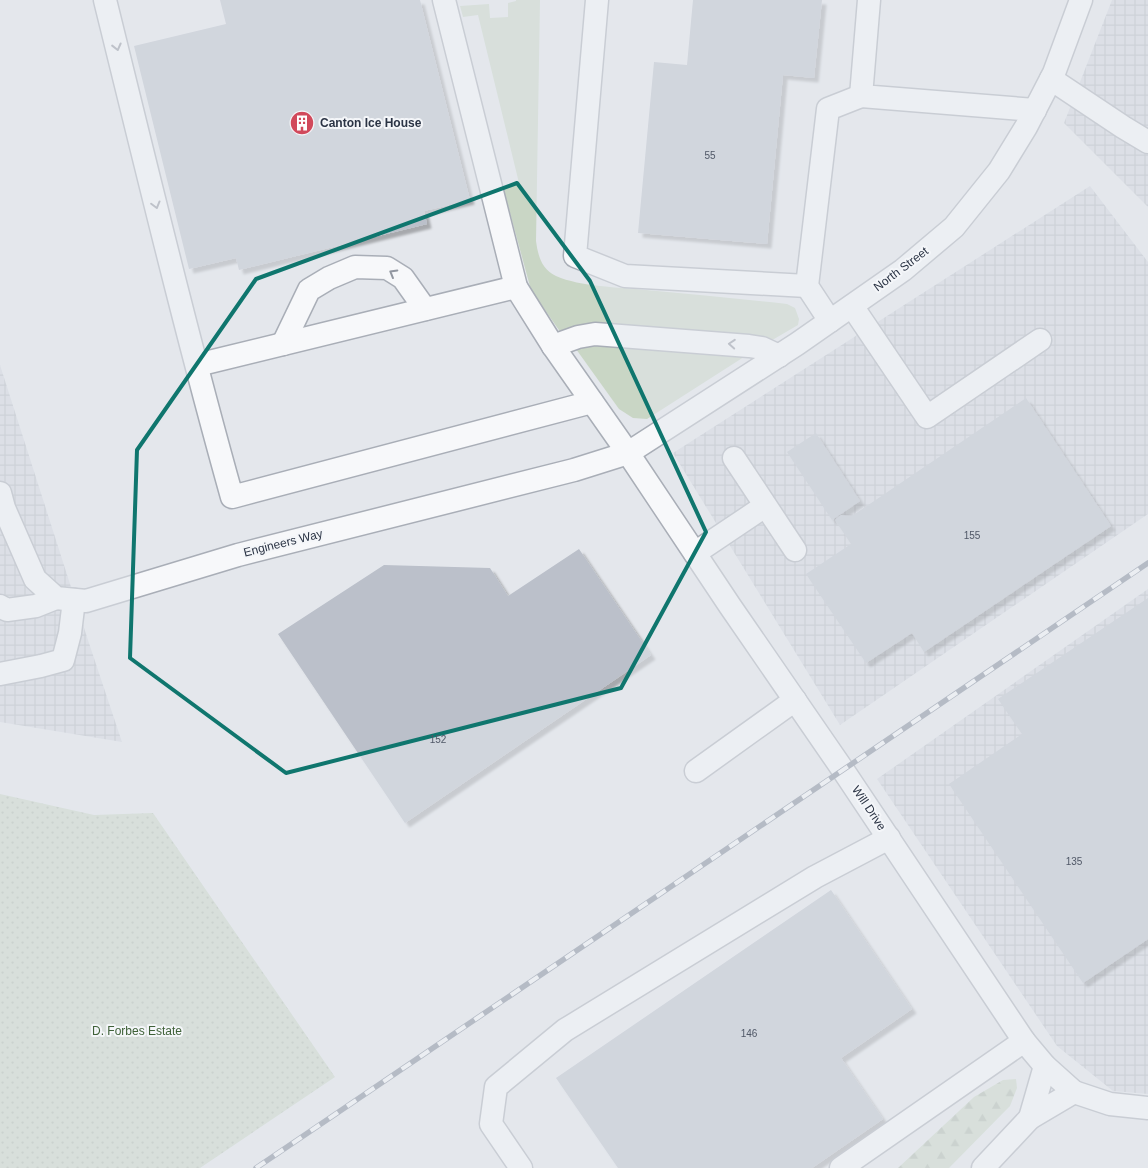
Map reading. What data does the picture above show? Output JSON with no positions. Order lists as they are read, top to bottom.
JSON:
{
  "streets": {
    "street": ["North Street", "Engineers Way", "Will Drive"]
  },
  "crossings": [
    ["North Street", "Engineers Way"],
    ["North Street", "Will Drive"],
    ["Engineers Way", "Will Drive"]
  ],
  "parks": ["D. Forbes Estate"],
  "places": {
    "building": ["Canton Ice House"]
  },
  "house_numbers": [
    "55",
    "155",
    "152",
    "135",
    "146"
  ]
}
